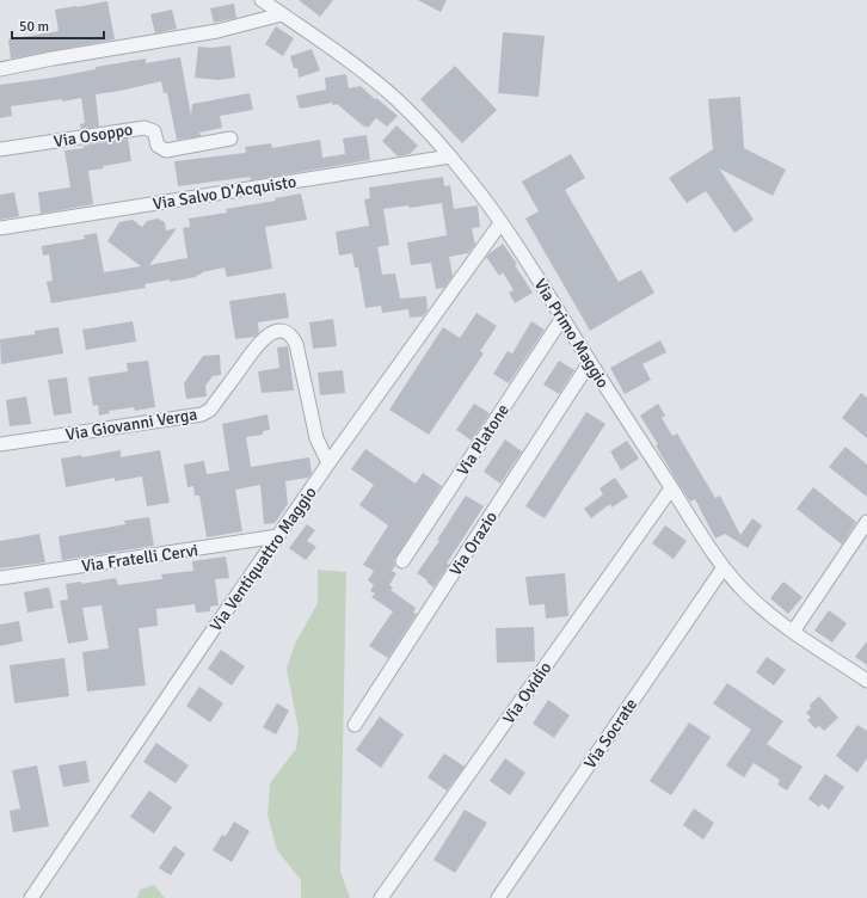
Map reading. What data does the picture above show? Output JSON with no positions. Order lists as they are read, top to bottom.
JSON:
{
  "streets": {
    "street": [
      "Via Osoppo",
      "Via Salvo D'Acquisto",
      "Via Primo Maggio",
      "Via Giovanni Verga",
      "Via Platone",
      "Via Orazio",
      "Via Fratelli Cervi",
      "Via Ventiquattro Maggio",
      "Via Ovidio",
      "Via Socrate"
    ]
  },
  "crossings": [
    ["Via Salvo D'Acquisto", "Via Primo Maggio"],
    ["Via Primo Maggio", "Via Platone"],
    ["Via Primo Maggio", "Via Orazio"],
    ["Via Primo Maggio", "Via Ventiquattro Maggio"],
    ["Via Primo Maggio", "Via Ovidio"],
    ["Via Primo Maggio", "Via Socrate"],
    ["Via Giovanni Verga", "Via Ventiquattro Maggio"],
    ["Via Fratelli Cervi", "Via Ventiquattro Maggio"]
  ],
  "scale_bar": "50 m"
}
